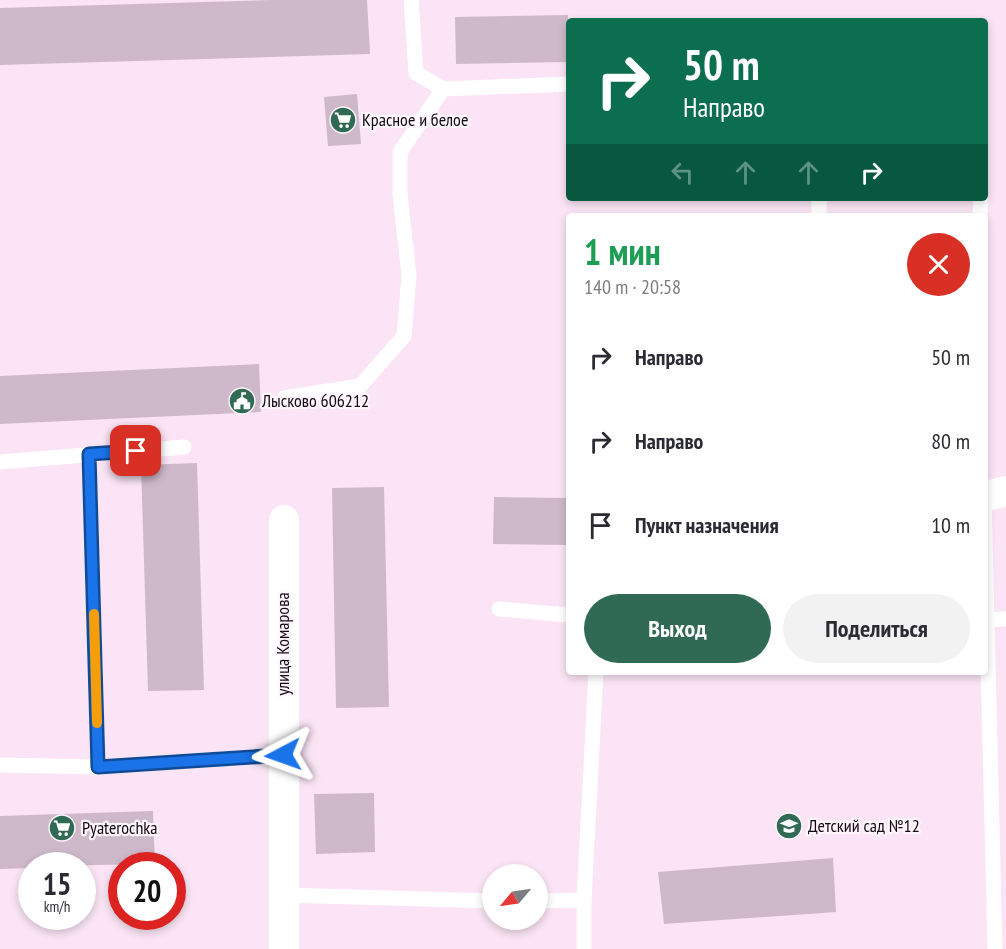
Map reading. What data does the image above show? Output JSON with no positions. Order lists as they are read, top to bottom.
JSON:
{
  "streets": {
    "street": ["улица Комарова"]
  },
  "places": {
    "supermarket": ["Красное и белое", "Pyaterochka"],
    "public building": ["Лысково 606212"],
    "school or university": ["Детский сад №12"]
  },
  "north": "bottom left",
  "page": {
    "turn": ["50 m", "Направо"],
    "heading": ["1 мин", "140 m · 20:58"],
    "list": [
      {
        "name": "Направо",
        "value": "50 m"
      },
      {
        "name": "Направо",
        "value": "80 m"
      },
      {
        "name": "Пункт назначения",
        "value": "10 m"
      }
    ],
    "buttons": ["Выход", "Поделиться"],
    "speed": "15 km/h",
    "limit": "20"
  }
}
